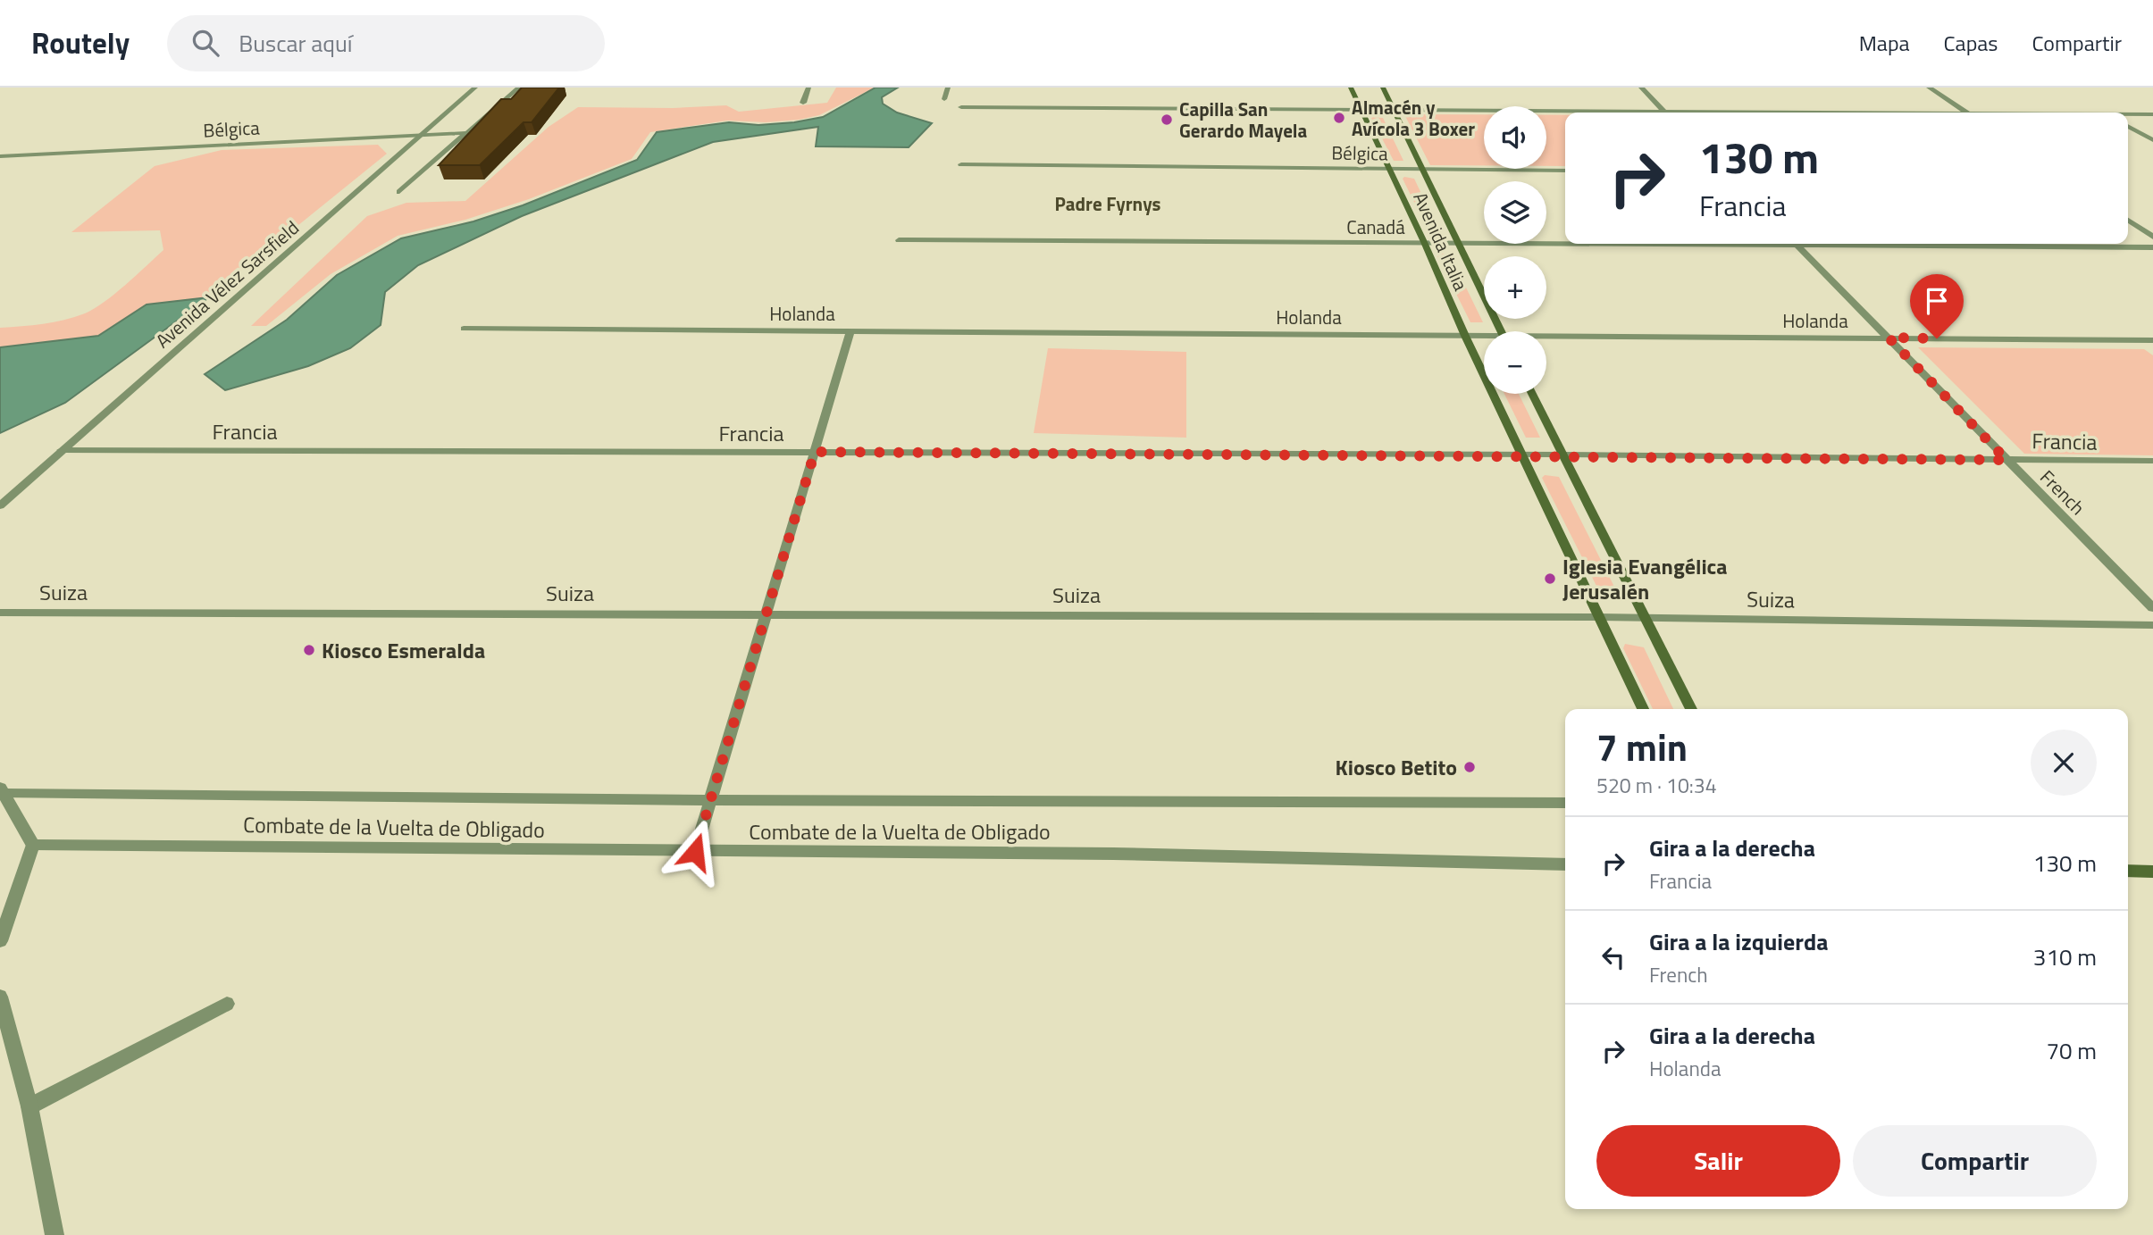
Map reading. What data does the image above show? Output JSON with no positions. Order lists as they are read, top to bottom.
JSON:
{
  "streets": {
    "main road": ["Avenida Italia"],
    "street": [
      "Bélgica",
      "Canadá",
      "Avenida Vélez Sarsfield",
      "Holanda",
      "Francia",
      "French",
      "Suiza",
      "Combate de la Vuelta de Obligado"
    ]
  },
  "crossings": [
    ["Bélgica", "Avenida Italia"],
    ["Bélgica", "Avenida Vélez Sarsfield"],
    ["Canadá", "Avenida Italia"],
    ["Canadá", "French"],
    ["Avenida Italia", "Holanda"],
    ["Avenida Italia", "Francia"],
    ["Avenida Italia", "Suiza"],
    ["Avenida Vélez Sarsfield", "Francia"],
    ["Holanda", "French"],
    ["Francia", "French"]
  ],
  "districts": ["Padre Fyrnys"],
  "places": [
    "Almacén y Avícola 3 Boxer",
    "Capilla San Gerardo Mayela",
    "Iglesia Evangélica Jerusalén",
    "Kiosco Esmeralda",
    "Kiosco Betito"
  ],
  "page": {
    "header": "Routely",
    "search": "Buscar aquí",
    "nav": ["Mapa", "Capas", "Compartir"],
    "map_buttons": ["+", "−"],
    "turn": ["130 m", "Francia"],
    "heading": ["7 min", "520 m · 10:34"],
    "list": [
      {
        "name": "Gira a la derecha",
        "note": "Francia",
        "value": "130 m"
      },
      {
        "name": "Gira a la izquierda",
        "note": "French",
        "value": "310 m"
      },
      {
        "name": "Gira a la derecha",
        "note": "Holanda",
        "value": "70 m"
      }
    ],
    "buttons": ["Salir", "Compartir"]
  }
}
